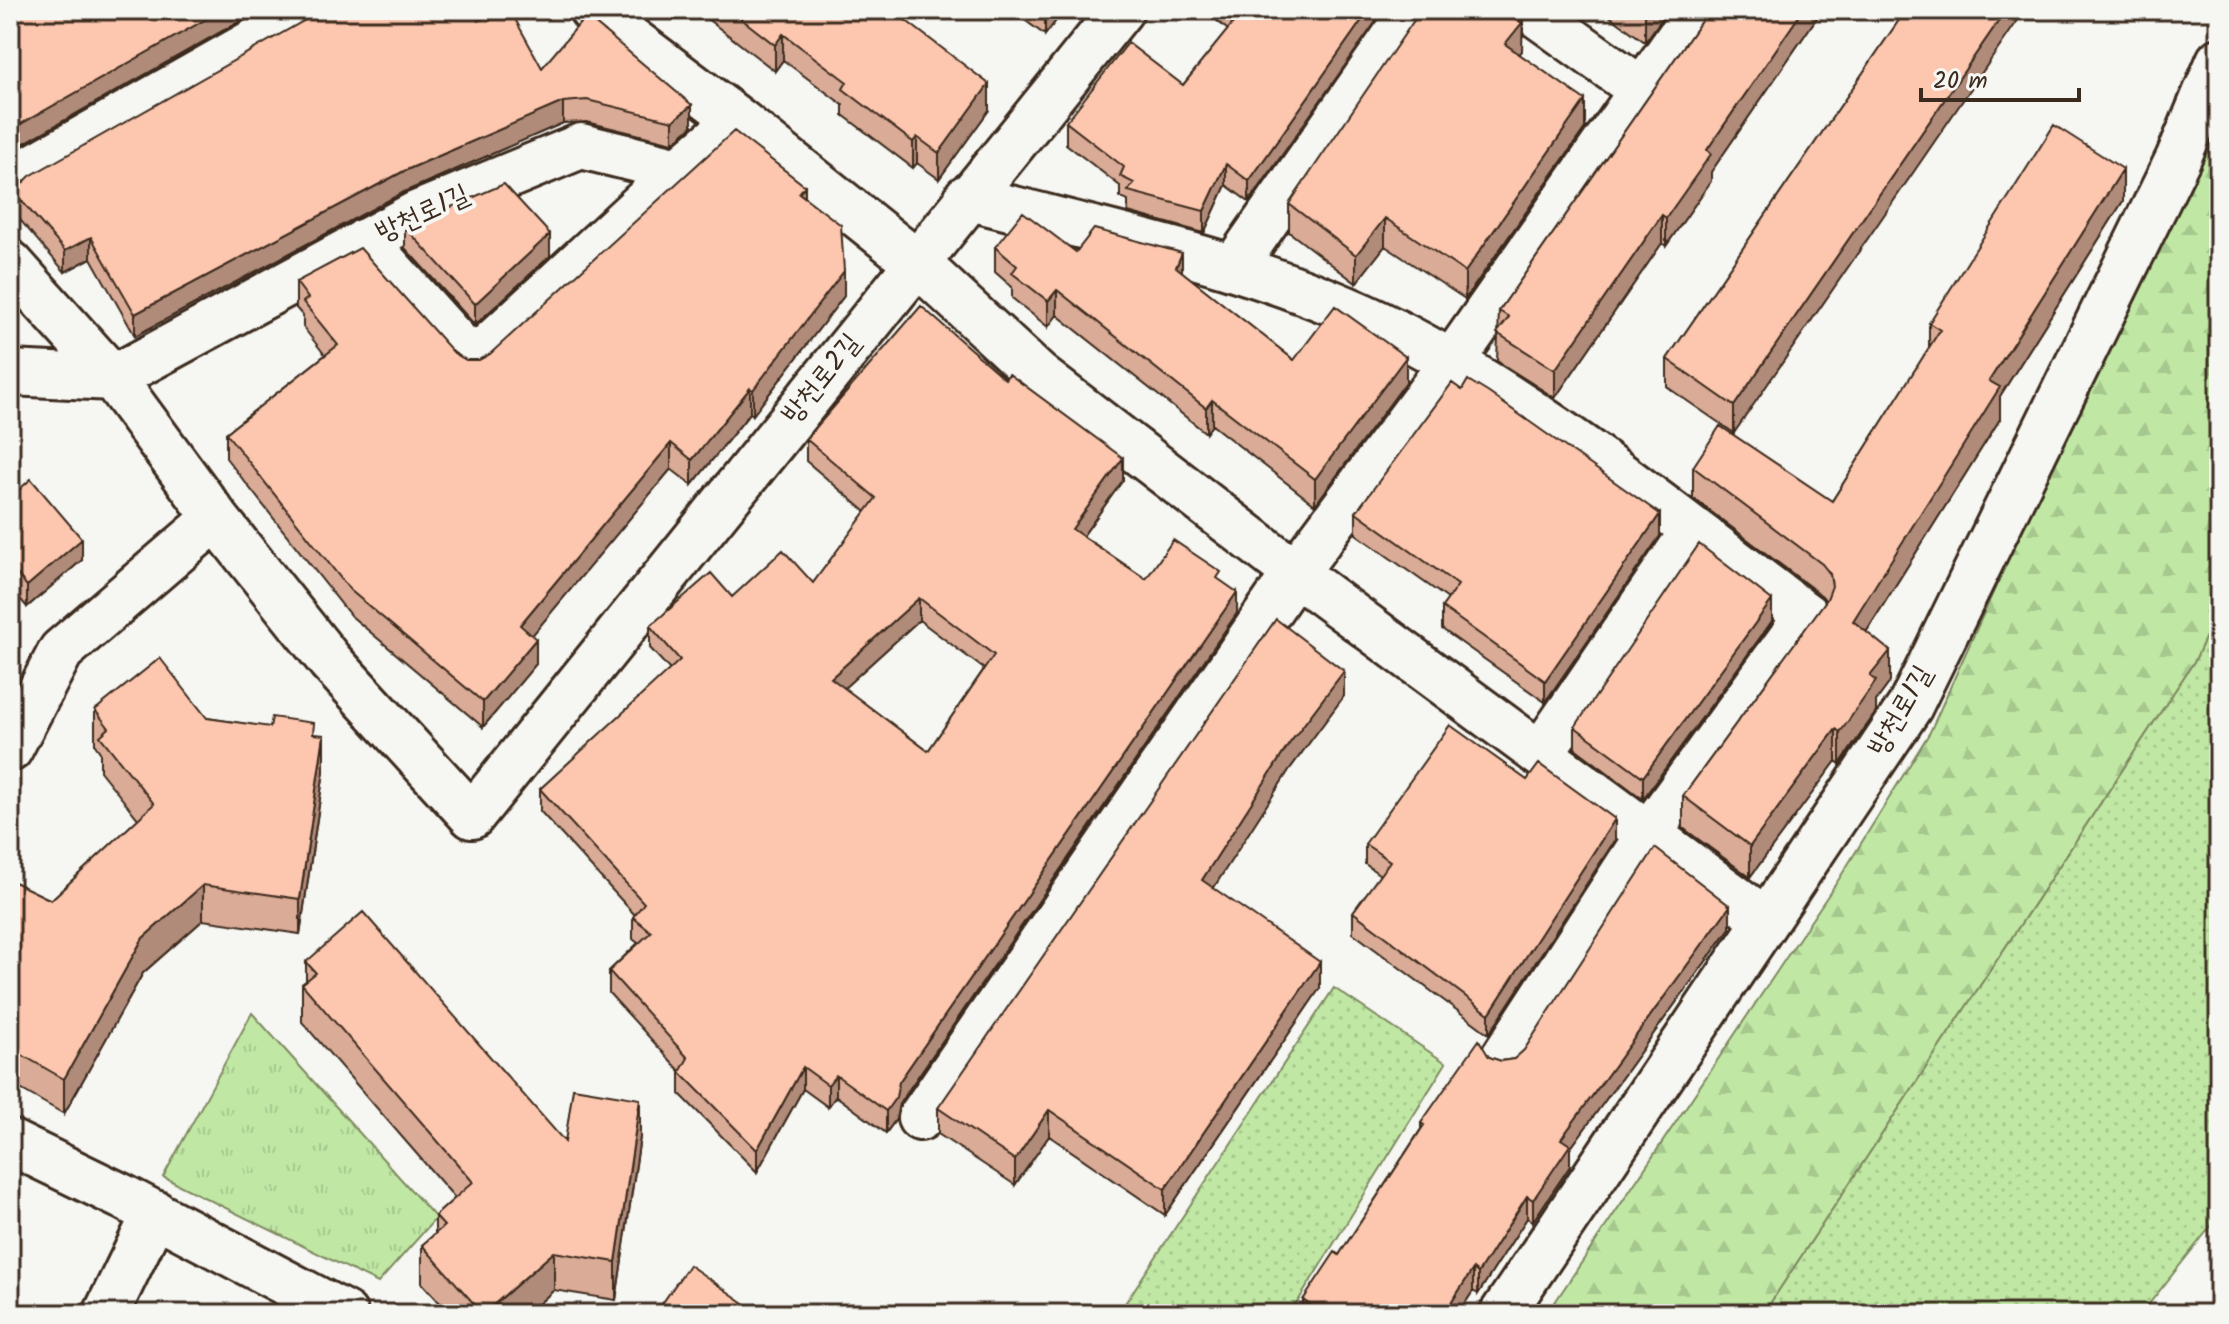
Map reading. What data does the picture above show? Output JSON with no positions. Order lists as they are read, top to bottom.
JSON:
{
  "streets": {
    "street": ["방천로1길", "방천로2길"]
  },
  "scale_bar": "20 m"
}
